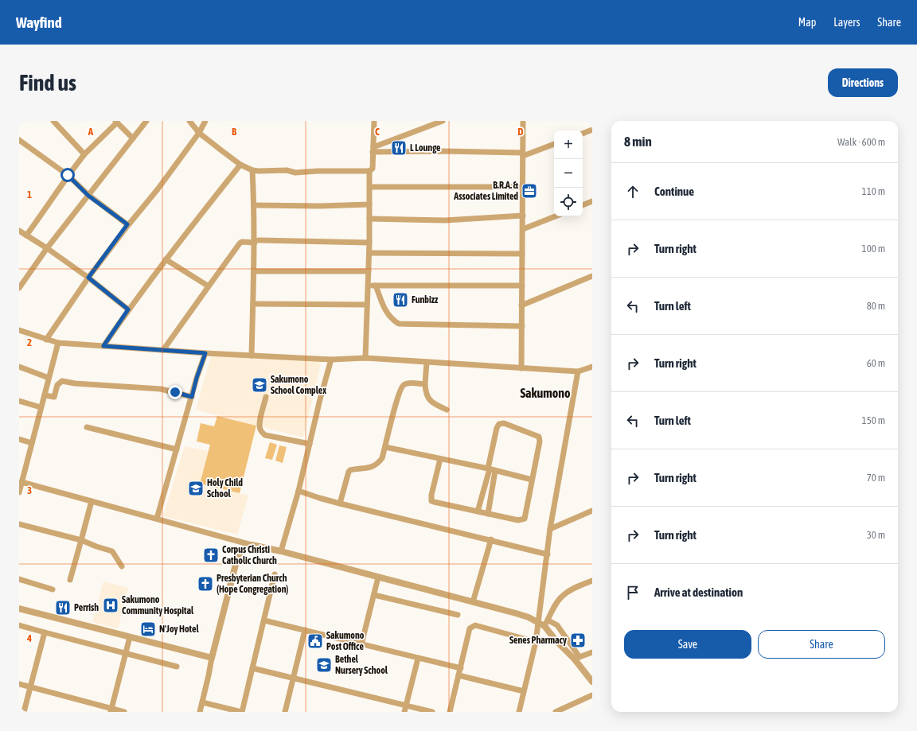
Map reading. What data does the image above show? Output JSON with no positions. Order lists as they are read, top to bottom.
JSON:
{
  "districts": ["Sakumono"],
  "places": {
    "restaurant": ["L Lounge", "Funbizz", "Perrish"],
    "office": ["B.R.A. & Associates Limited"],
    "school or university": ["Sakumono School Complex", "Holy Child School", "Bethel Nursery School"],
    "church": ["Corpus Christi Catholic Church", "Presbyterian Church (Hope Congregation)"],
    "hospital": ["Sakumono Community Hospital"],
    "hotel": ["N'Joy Hotel"],
    "pharmacy": ["Senes Pharmacy"],
    "public building": ["Sakumono Post Office"]
  },
  "page": {
    "header": "Wayfind",
    "nav": ["Map", "Layers", "Share"],
    "buttons": [
      "Directions",
      ["Save", "Share"]
    ],
    "title": "Find us",
    "heading": ["8 min", "Walk · 600 m"],
    "map_buttons": ["+", "−"],
    "list": [
      ["Continue", "110 m"],
      ["Turn right", "100 m"],
      ["Turn left", "80 m"],
      ["Turn right", "60 m"],
      ["Turn left", "150 m"],
      ["Turn right", "70 m"],
      ["Turn right", "30 m"],
      "Arrive at destination"
    ]
  },
  "grid": {
    "columns": [
      "A",
      "B",
      "C",
      "D"
    ],
    "rows": [
      "1",
      "2",
      "3",
      "4"
    ]
  }
}
